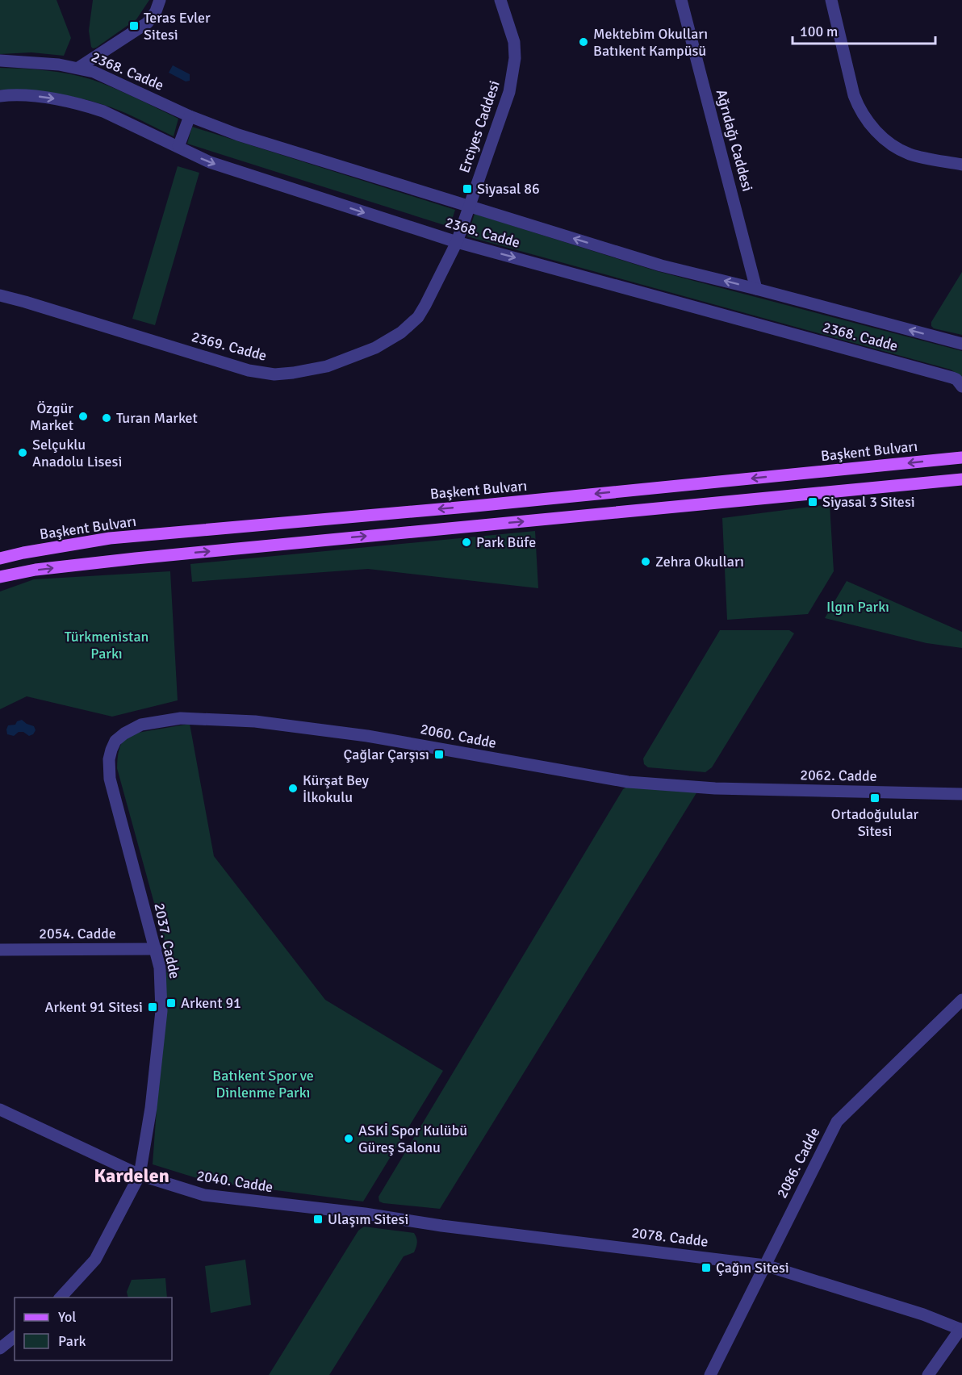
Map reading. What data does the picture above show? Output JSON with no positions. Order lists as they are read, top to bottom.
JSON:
{
  "streets": {
    "main road": ["Başkent Bulvarı"],
    "street": [
      "2368. Cadde",
      "Erciyes Caddesi",
      "Ağrıdağı Caddesi",
      "2369. Cadde",
      "2060. Cadde",
      "2062. Cadde",
      "2054. Cadde",
      "2037. Cadde",
      "2086. Cadde",
      "2040. Cadde",
      "2078. Cadde"
    ]
  },
  "crossings": [
    ["2368. Cadde", "Erciyes Caddesi"],
    ["2368. Cadde", "Ağrıdağı Caddesi"],
    ["2368. Cadde", "2369. Cadde"],
    ["Erciyes Caddesi", "2369. Cadde"],
    ["2060. Cadde", "2062. Cadde"],
    ["2060. Cadde", "2037. Cadde"],
    ["2054. Cadde", "2037. Cadde"],
    ["2037. Cadde", "2040. Cadde"],
    ["2086. Cadde", "2078. Cadde"],
    ["2040. Cadde", "2078. Cadde"]
  ],
  "districts": ["Kardelen"],
  "parks": ["Ilgın Parkı", "Türkmenistan Parkı", "Batıkent Spor ve Dinlenme Parkı"],
  "places": {
    "transit": [
      "Teras Evler Sitesi",
      "Siyasal 86",
      "Siyasal 3 Sitesi",
      "Çağlar Çarşısı",
      "Ortadoğulular Sitesi",
      "Arkent 91",
      "Arkent 91 Sitesi",
      "Ulaşım Sitesi",
      "Çağın Sitesi"
    ],
    "other": [
      "Mektebim Okulları Batıkent Kampüsü",
      "Özgür Market",
      "Turan Market",
      "Selçuklu Anadolu Lisesi",
      "Park Büfe",
      "Zehra Okulları",
      "Kürşat Bey İlkokulu",
      "ASKİ Spor Kulübü Güreş Salonu"
    ]
  },
  "legend": ["Yol", "Park"],
  "scale_bar": "100 m"
}
